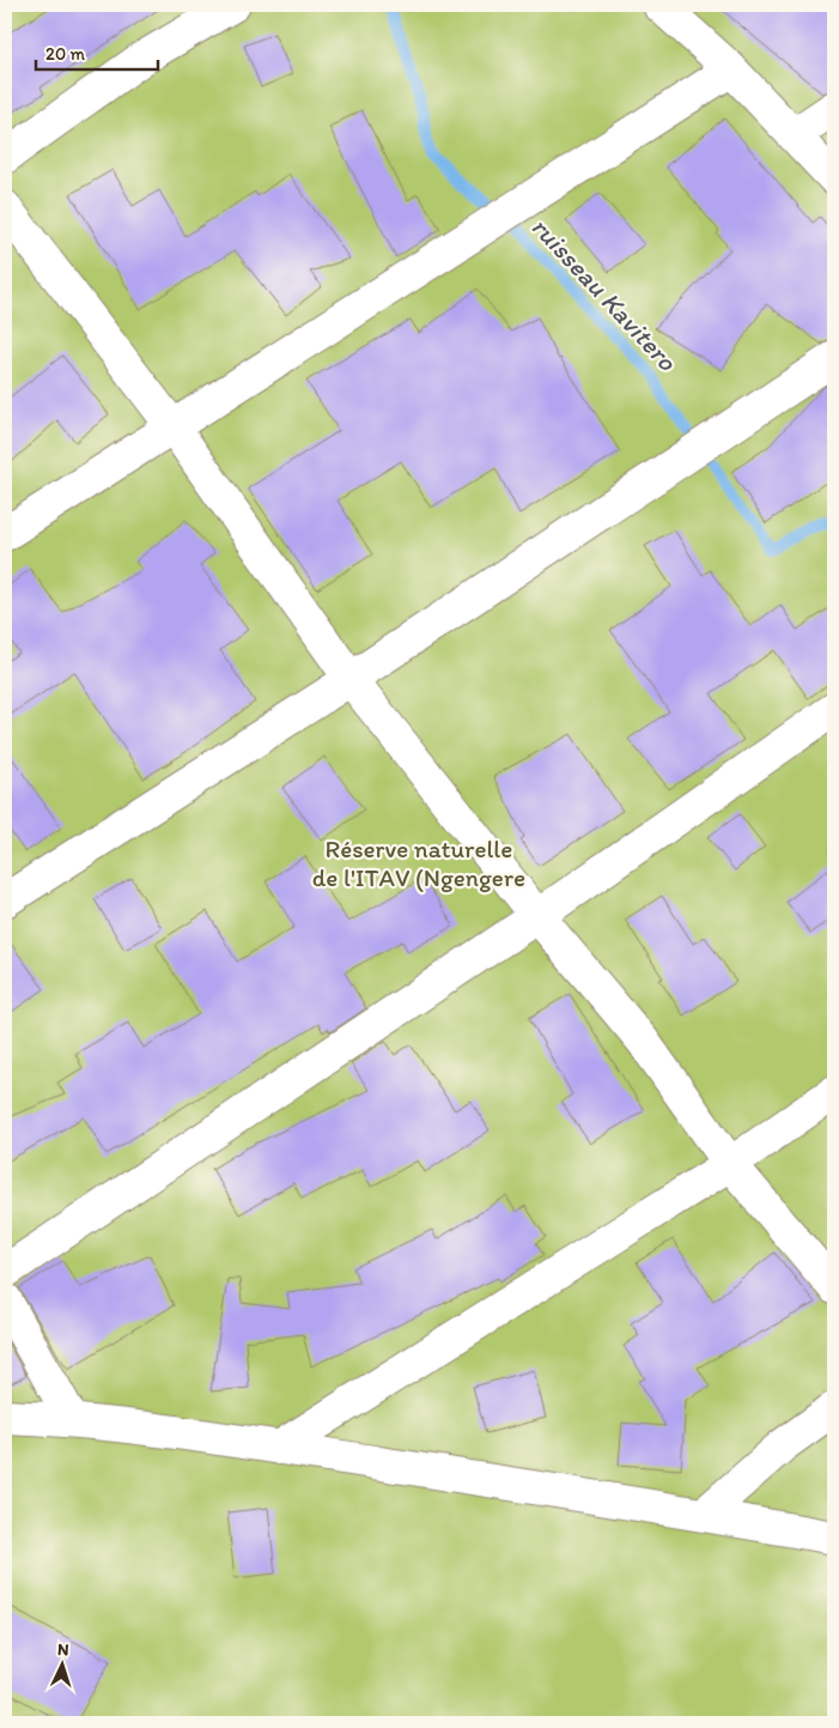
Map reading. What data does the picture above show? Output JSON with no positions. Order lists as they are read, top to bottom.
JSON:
{
  "water": ["ruisseau Kavitero"],
  "parks": ["Réserve naturelle de l'ITAV (Ngengere"],
  "scale_bar": "20 m",
  "north": "top"
}
